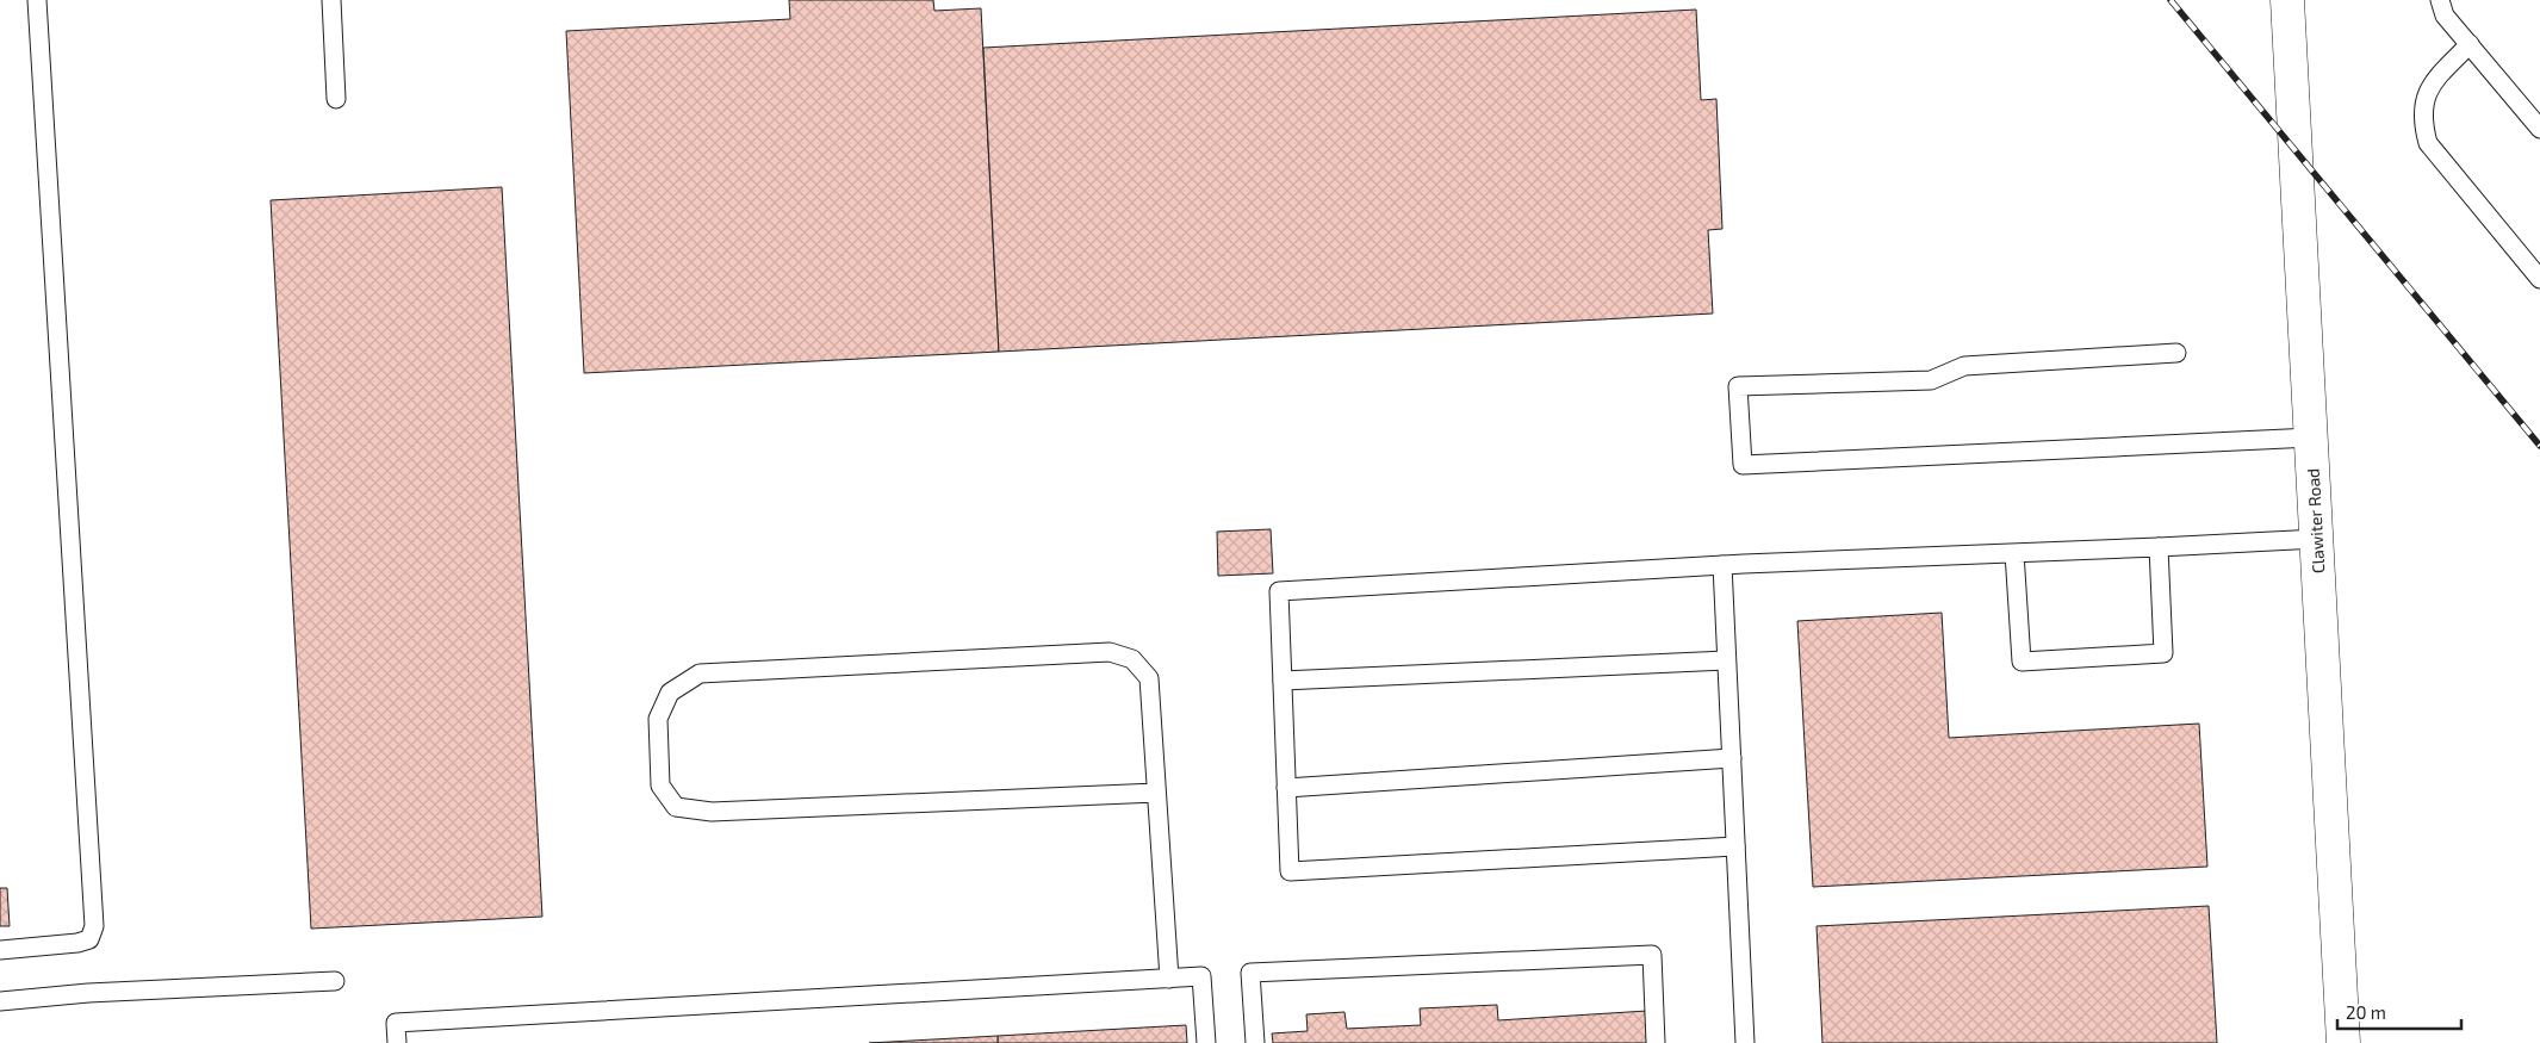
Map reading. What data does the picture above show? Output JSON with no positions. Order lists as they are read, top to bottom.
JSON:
{
  "streets": {
    "street": ["Clawiter Road"]
  },
  "scale_bar": "20 m"
}
